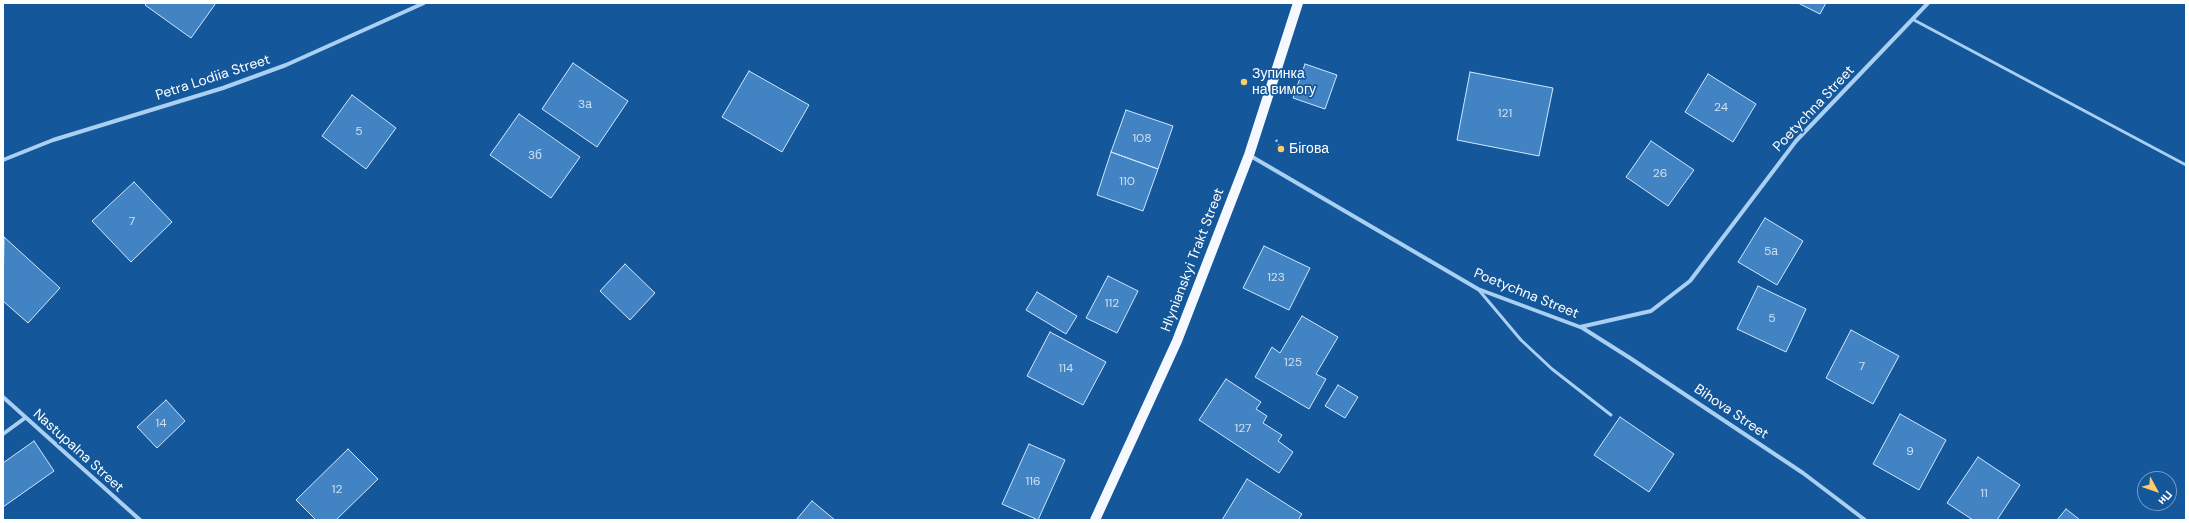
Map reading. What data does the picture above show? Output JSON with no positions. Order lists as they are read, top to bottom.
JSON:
{
  "streets": {
    "main road": ["Hlynianskyi Trakt Street"],
    "street": [
      "Petra Lodiia Street",
      "Poetychna Street",
      "Bihova Street",
      "Nastupalna Street"
    ]
  },
  "crossings": [
    ["Poetychna Street", "Hlynianskyi Trakt Street"],
    ["Poetychna Street", "Bihova Street"]
  ],
  "places": ["Зупинка на вимогу", "Бігова"],
  "house_numbers": [
    "3а",
    "24",
    "121",
    "5",
    "108",
    "3б",
    "26",
    "110",
    "7",
    "5а",
    "123",
    "112",
    "5",
    "125",
    "7",
    "114",
    "14",
    "127",
    "9",
    "116",
    "12",
    "11"
  ],
  "north": "bottom right"
}
